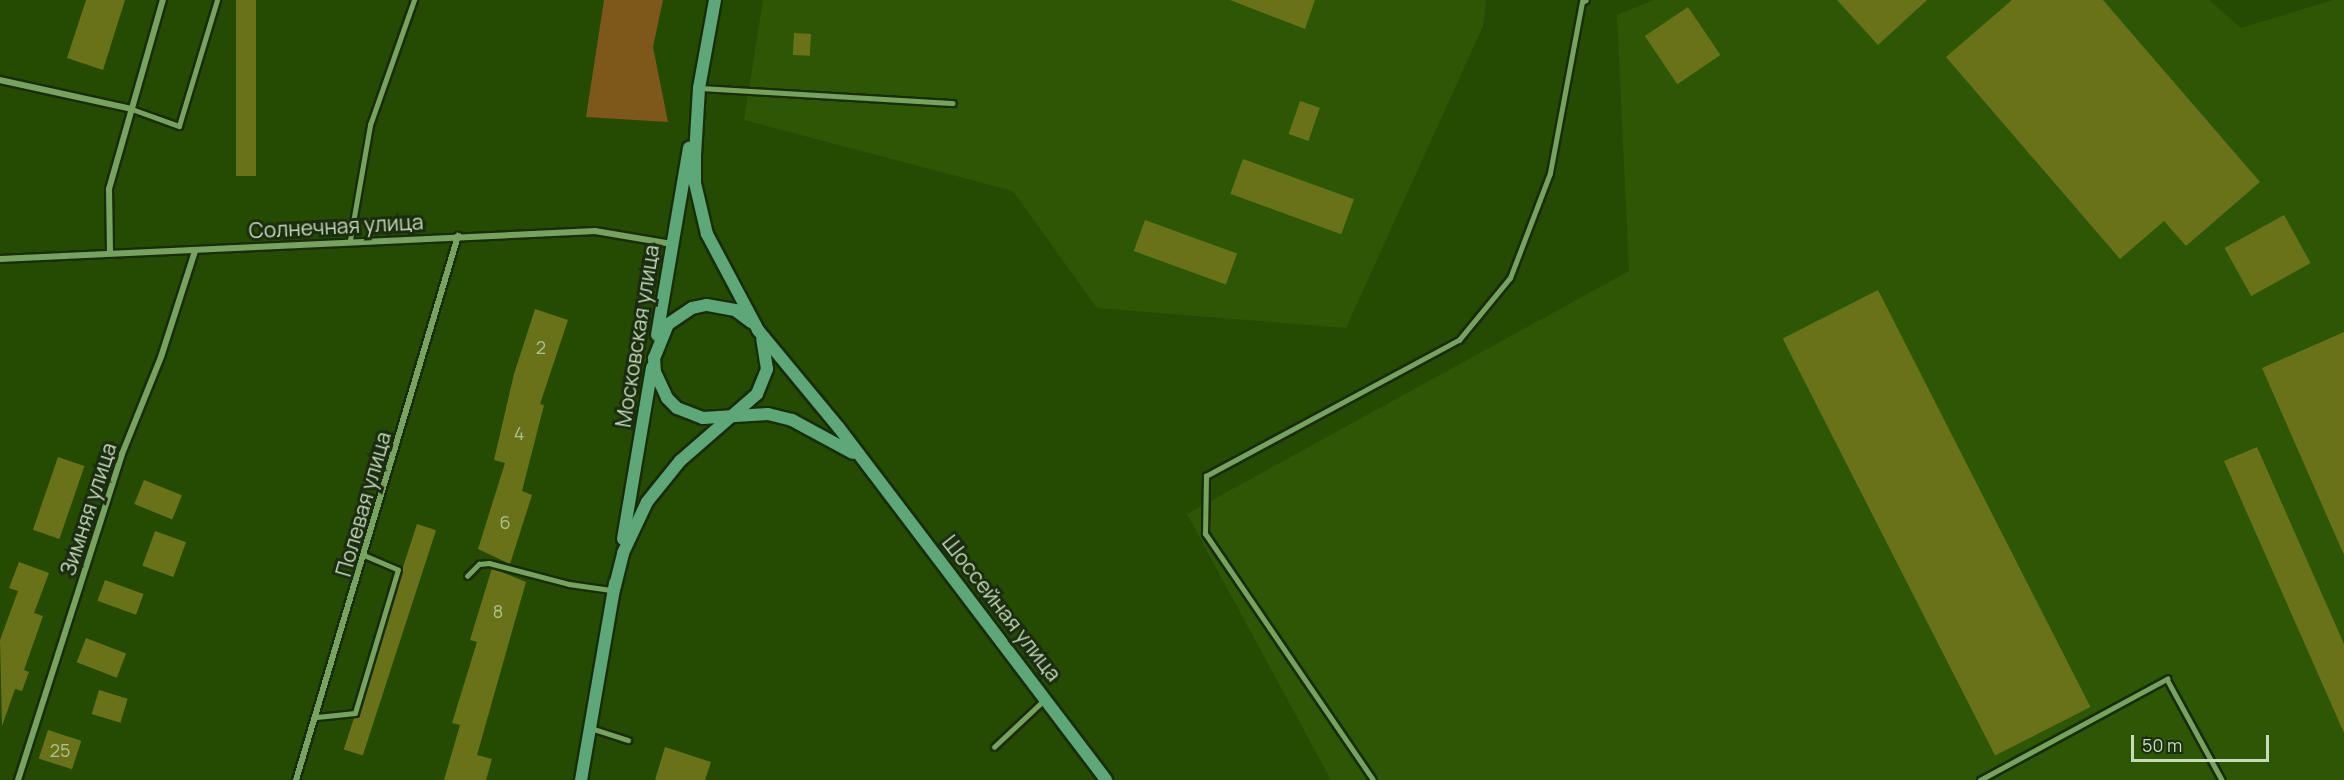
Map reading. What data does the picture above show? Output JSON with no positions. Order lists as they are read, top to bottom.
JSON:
{
  "streets": {
    "main road": ["Московская улица", "Шоссейная улица"],
    "street": ["Солнечная улица", "Полевая улица", "Зимняя улица"]
  },
  "crossings": [
    ["Солнечная улица", "Московская улица"],
    ["Солнечная улица", "Полевая улица"],
    ["Солнечная улица", "Зимняя улица"],
    ["Московская улица", "Шоссейная улица"]
  ],
  "house_numbers": [
    "2",
    "4",
    "6",
    "8",
    "25"
  ],
  "scale_bar": "50 m"
}
